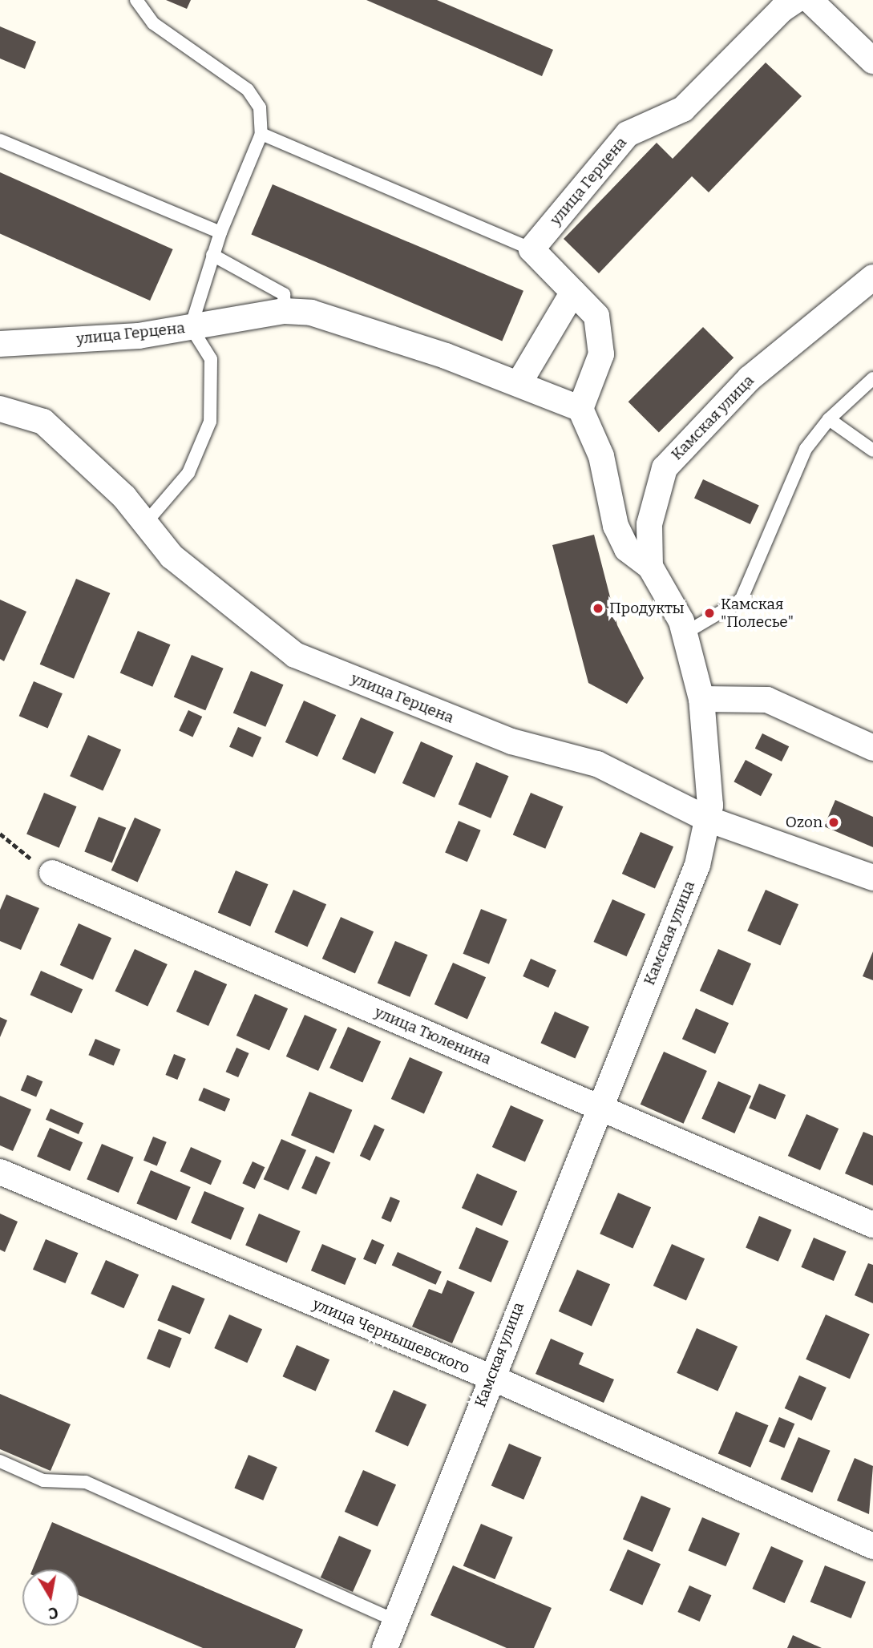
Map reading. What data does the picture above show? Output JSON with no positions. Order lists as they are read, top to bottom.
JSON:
{
  "streets": {
    "street": [
      "улица Герцена",
      "Камская улица",
      "улица Тюленина",
      "улица Чернышевского"
    ]
  },
  "crossings": [
    ["улица Герцена", "Камская улица"],
    ["Камская улица", "улица Тюленина"],
    ["Камская улица", "улица Чернышевского"]
  ],
  "places": ["Продукты", "Камская \"Полесье\"", "Ozon"],
  "north": "bottom"
}
